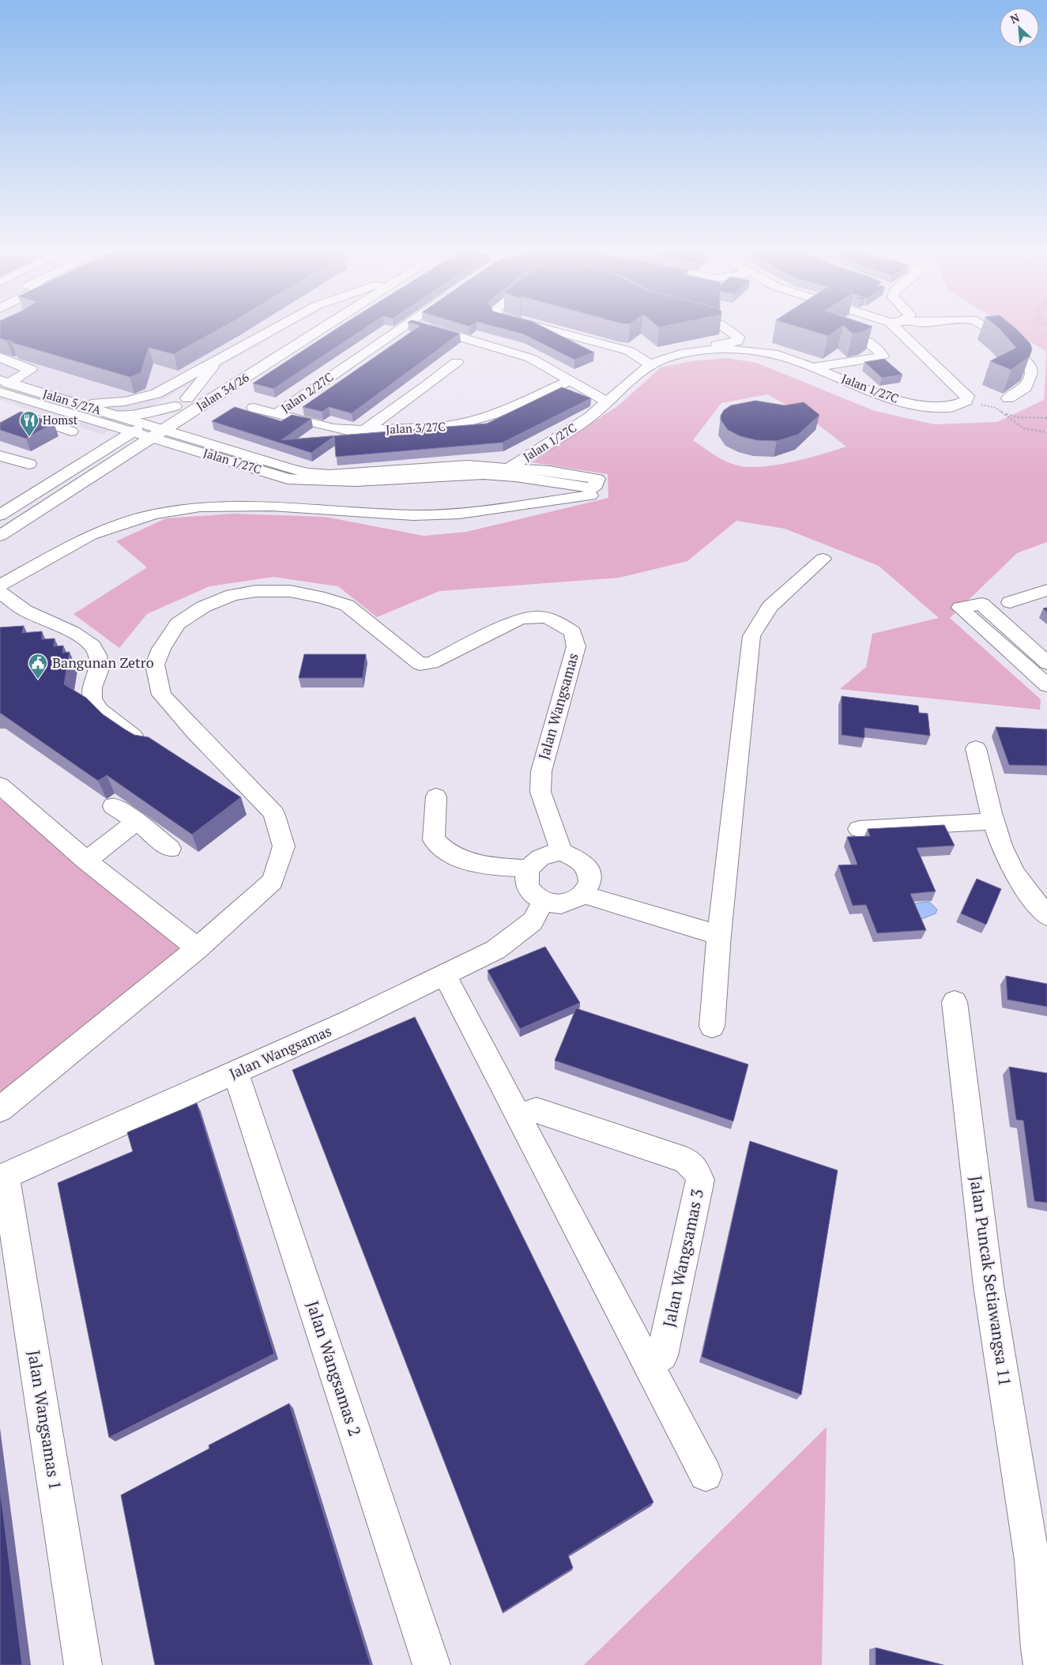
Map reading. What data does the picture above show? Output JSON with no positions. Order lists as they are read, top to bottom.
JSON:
{
  "streets": {
    "street": [
      "Jalan 1/27C",
      "Jalan 34/26",
      "Jalan 2/27C",
      "Jalan 5/27A",
      "Jalan 3/27C",
      "Jalan Wangsamas",
      "Jalan Wangsamas 3",
      "Jalan Puncak Setiawangsa 11",
      "Jalan Wangsamas 2",
      "Jalan Wangsamas 1"
    ]
  },
  "crossings": [
    ["Jalan 1/27C", "Jalan 34/26"],
    ["Jalan 1/27C", "Jalan 5/27A"],
    ["Jalan 34/26", "Jalan 5/27A"],
    ["Jalan 2/27C", "Jalan 3/27C"],
    ["Jalan Wangsamas", "Jalan Wangsamas 2"],
    ["Jalan Wangsamas", "Jalan Wangsamas 1"]
  ],
  "places": {
    "restaurant": ["Homst"],
    "public building": ["Bangunan Zetro"]
  },
  "north": "top left"
}
